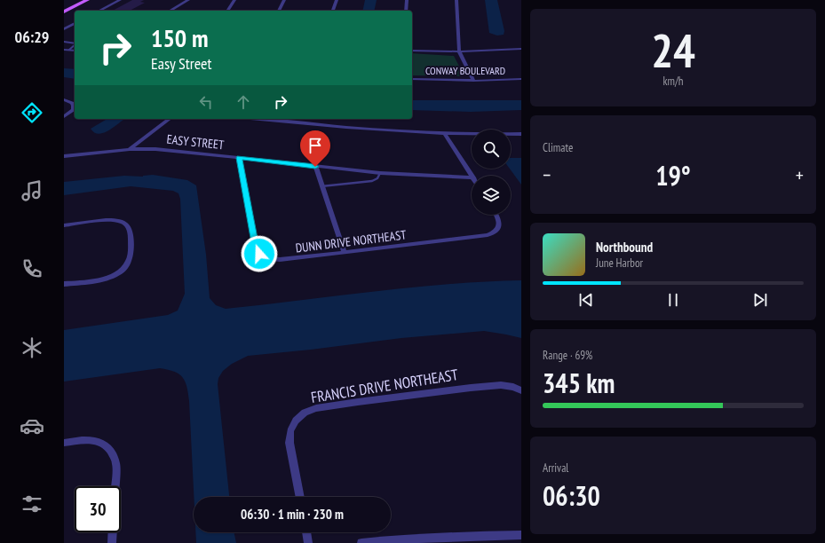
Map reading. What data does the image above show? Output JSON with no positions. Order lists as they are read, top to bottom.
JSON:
{
  "streets": {
    "street": [
      "CONWAY BOULEVARD",
      "EASY STREET",
      "DUNN DRIVE NORTHEAST",
      "FRANCIS DRIVE NORTHEAST"
    ]
  },
  "crossings": [
    ["EASY STREET", "DUNN DRIVE NORTHEAST"]
  ],
  "page": {
    "tabs": "06:29",
    "tile": [
      ["24", "km/h"],
      "Climate",
      ["Range · 69%", "345 km"],
      ["Arrival", "06:30"]
    ],
    "turn": ["150 m", "Easy Street"],
    "heat": ["−", "19°", "+"],
    "song": ["Northbound", "June Harbor"],
    "limit": "30",
    "trip": "06:30 · 1 min · 230 m"
  }
}
